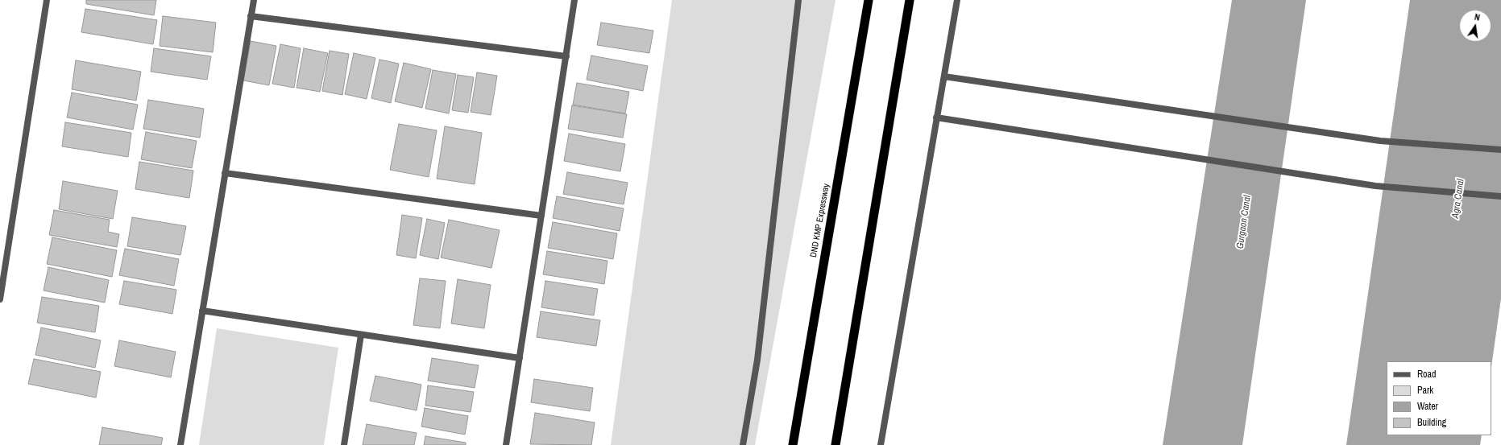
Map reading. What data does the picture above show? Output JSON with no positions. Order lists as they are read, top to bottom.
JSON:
{
  "streets": {
    "highway": ["DND KMP Expressway"]
  },
  "water": ["Agra Canal", "Gurgaon Canal"],
  "legend": [
    "Road",
    "Park",
    "Water",
    "Building"
  ],
  "north": "top"
}
